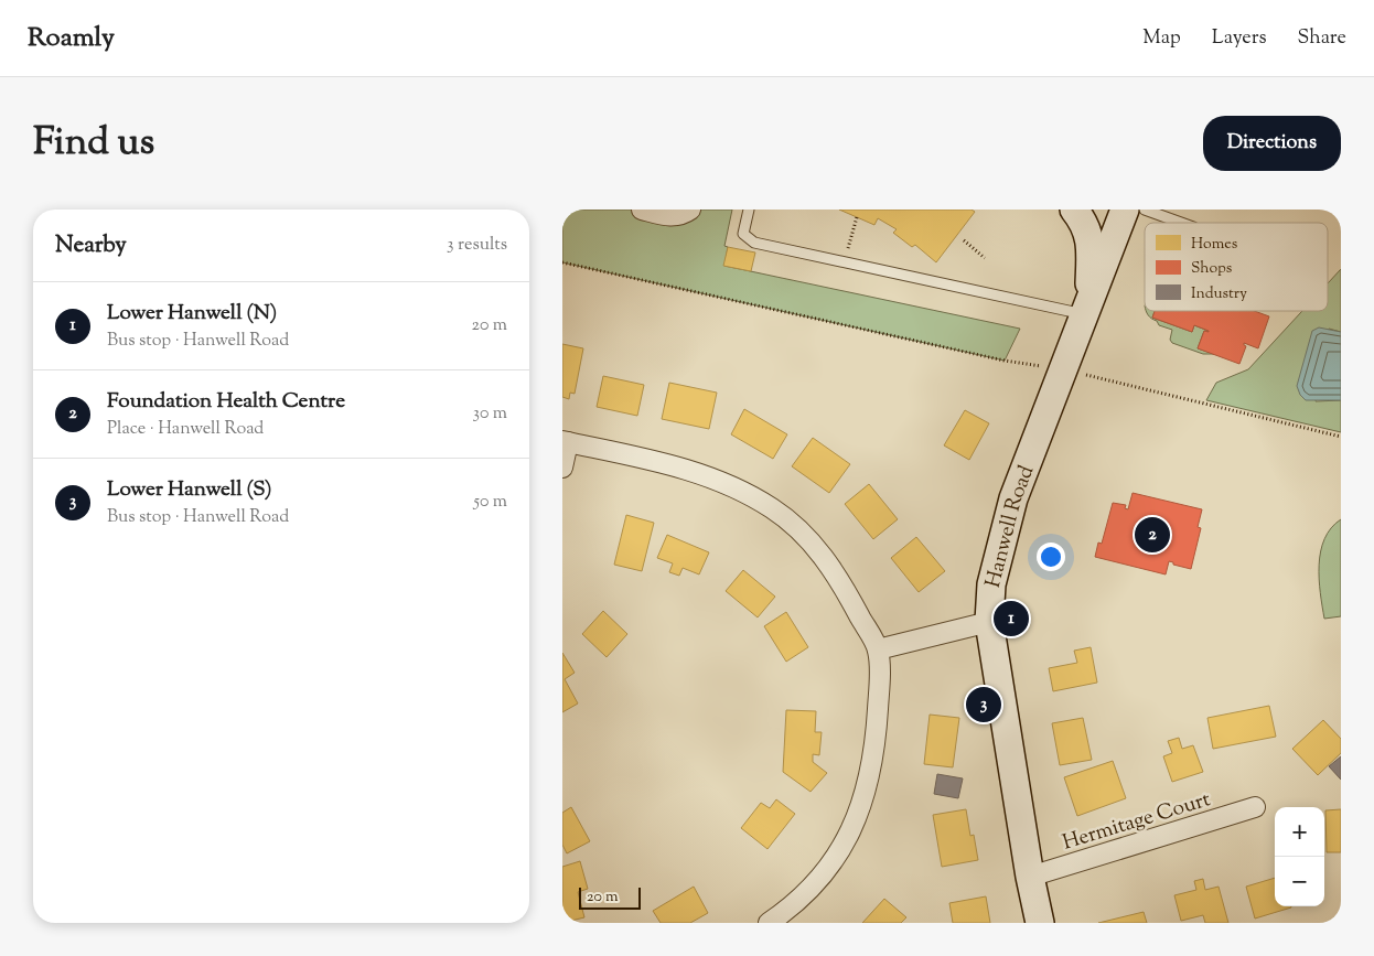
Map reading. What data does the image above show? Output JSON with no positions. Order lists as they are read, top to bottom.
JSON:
{
  "streets": {
    "main road": ["Hanwell Road"],
    "street": ["Hermitage Court"]
  },
  "crossings": [
    ["Hanwell Road", "Hermitage Court"]
  ],
  "legend": ["Homes", "Shops", "Industry"],
  "scale_bar": "20 m",
  "page": {
    "header": "Roamly",
    "nav": ["Map", "Layers", "Share"],
    "title": "Find us",
    "buttons": "Directions",
    "heading": ["Nearby", "3 results"],
    "list": [
      {
        "mark": "1",
        "name": "Lower Hanwell (N)",
        "note": "Bus stop · Hanwell Road",
        "value": "20 m"
      },
      {
        "mark": "2",
        "name": "Foundation Health Centre",
        "note": "Place · Hanwell Road",
        "value": "30 m"
      },
      {
        "mark": "3",
        "name": "Lower Hanwell (S)",
        "note": "Bus stop · Hanwell Road",
        "value": "50 m"
      }
    ],
    "pins": ["2", "1", "3"],
    "map_buttons": ["+", "−"],
    "scale": "20 m"
  }
}
